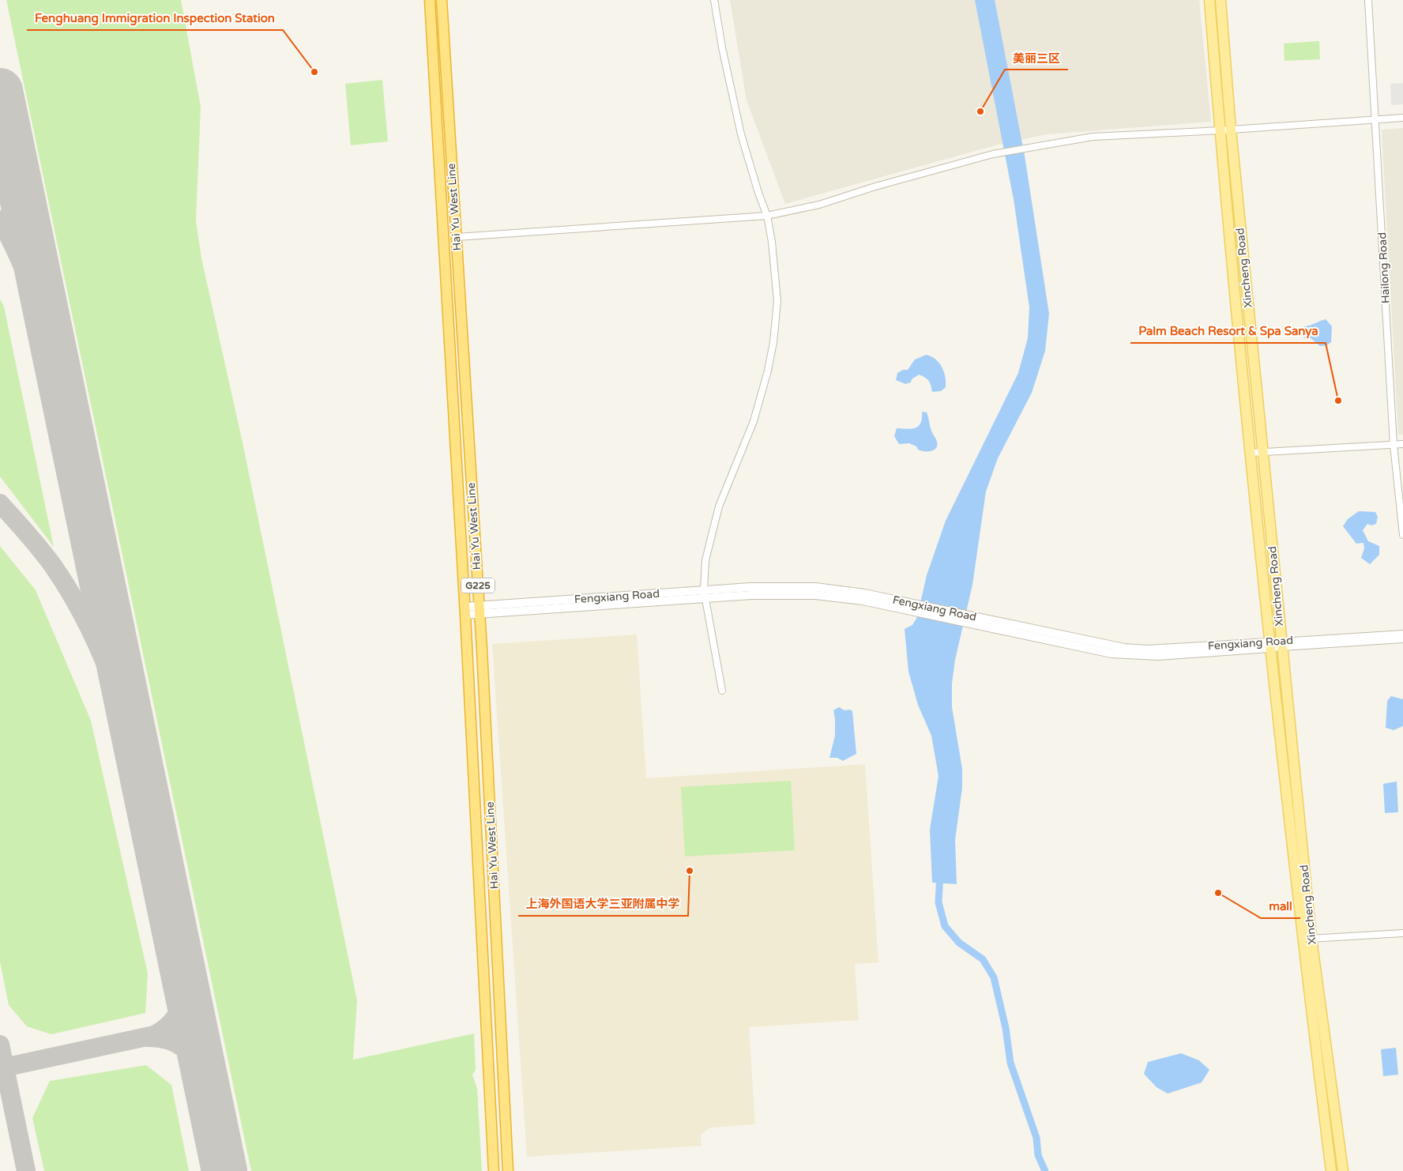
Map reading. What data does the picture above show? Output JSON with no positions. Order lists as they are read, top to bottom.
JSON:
{
  "streets": {
    "highway": ["Hai Yu West Line", "G225"],
    "main road": ["Xincheng Road"],
    "street": ["Hailong Road", "Fengxiang Road"]
  },
  "crossings": [
    ["Hai Yu West Line", "Fengxiang Road"],
    ["Xincheng Road", "Fengxiang Road"]
  ],
  "places": [
    "Fenghuang Immigration Inspection Station",
    "美丽三区",
    "Palm Beach Resort & Spa Sanya",
    "上海外国语大学三亚附属中学",
    "mall"
  ]
}
